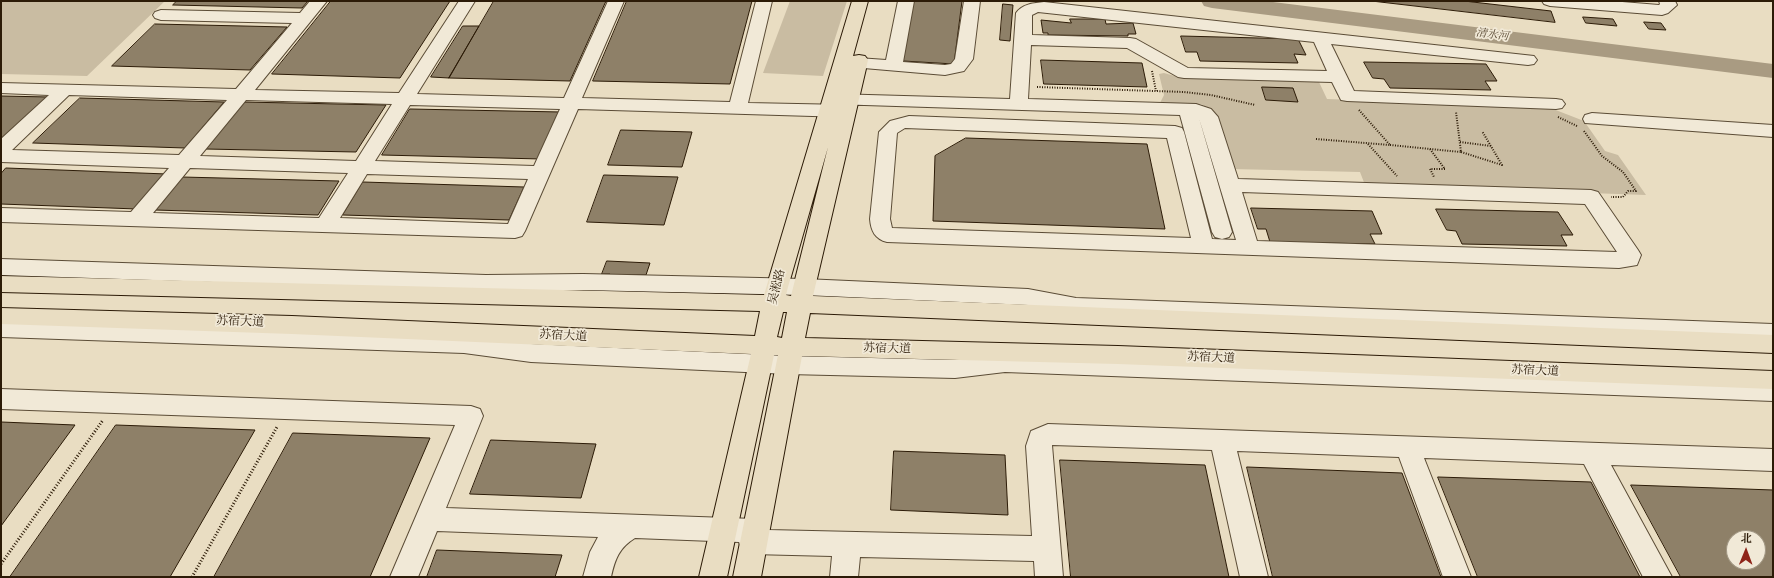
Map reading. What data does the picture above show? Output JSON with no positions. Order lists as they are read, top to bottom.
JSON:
{
  "streets": {
    "main road": ["吴淞路", "苏宿大道"]
  },
  "crossings": [
    ["吴淞路", "苏宿大道"]
  ],
  "water": ["清水河"],
  "north": "top"
}
